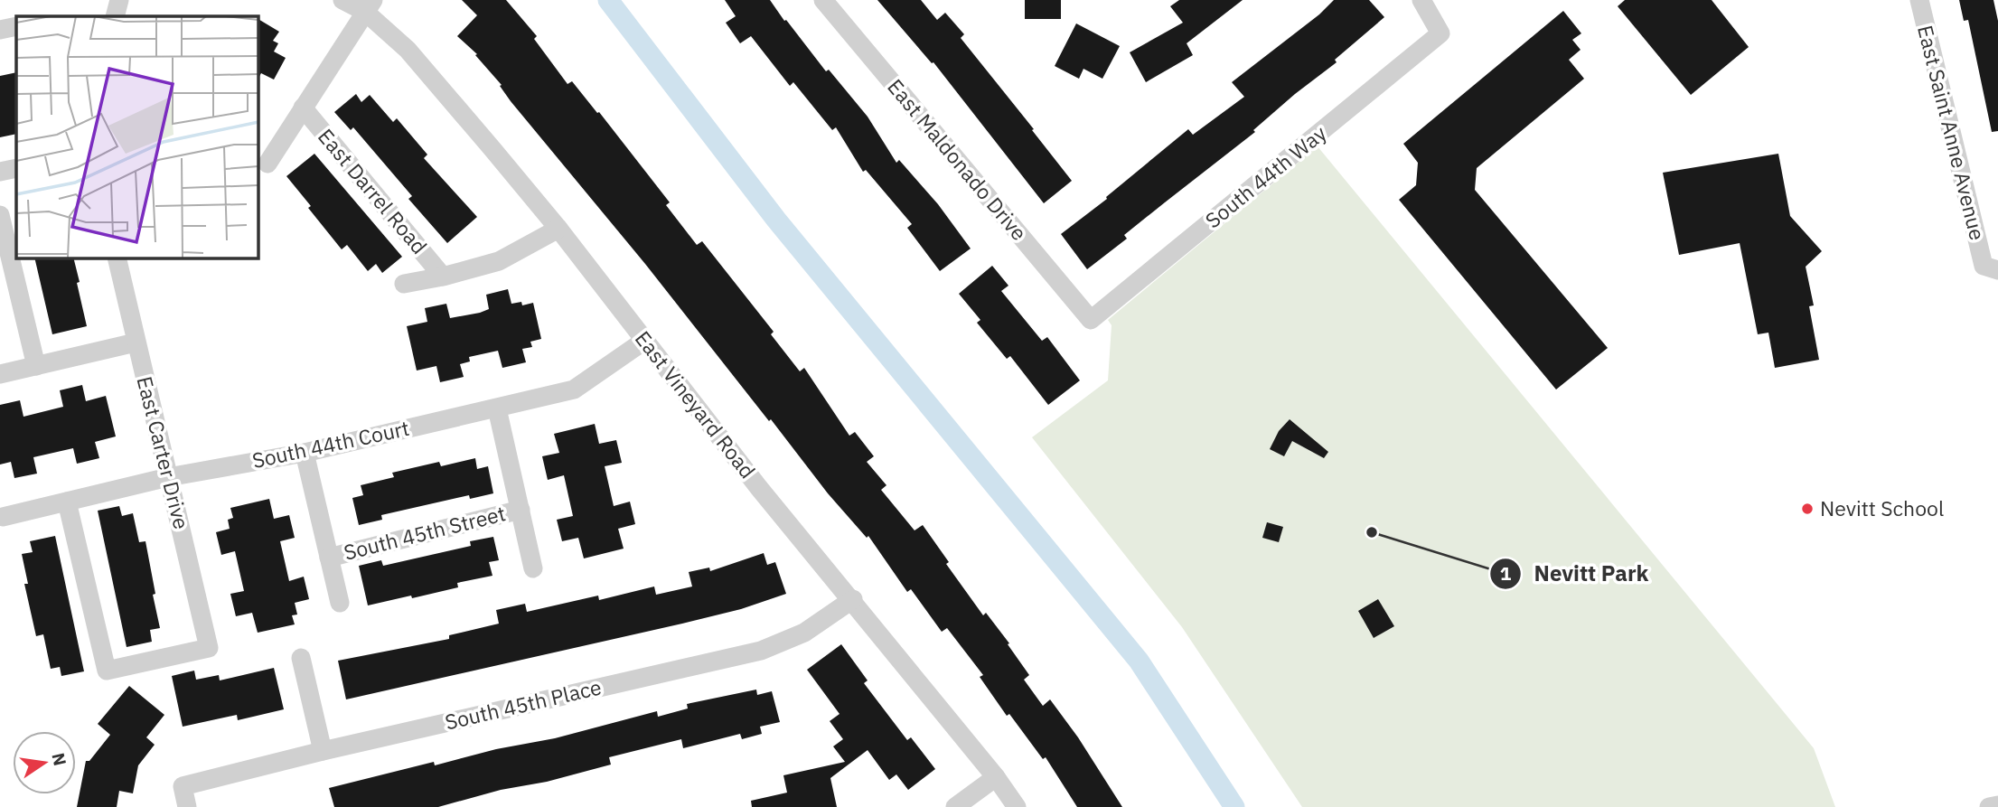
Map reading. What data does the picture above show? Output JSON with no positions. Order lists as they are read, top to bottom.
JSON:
{
  "streets": {
    "street": [
      "East Saint Anne Avenue",
      "East Maldonado Drive",
      "South 44th Way",
      "East Darrel Road",
      "East Vineyard Road",
      "South 44th Court",
      "East Carter Drive",
      "South 45th Street",
      "South 45th Place"
    ]
  },
  "crossings": [
    ["East Maldonado Drive", "South 44th Way"],
    ["East Vineyard Road", "South 44th Court"],
    ["East Vineyard Road", "South 45th Place"],
    ["South 44th Court", "East Carter Drive"]
  ],
  "places": ["Nevitt School", "Nevitt Park"],
  "north": "right"
}
